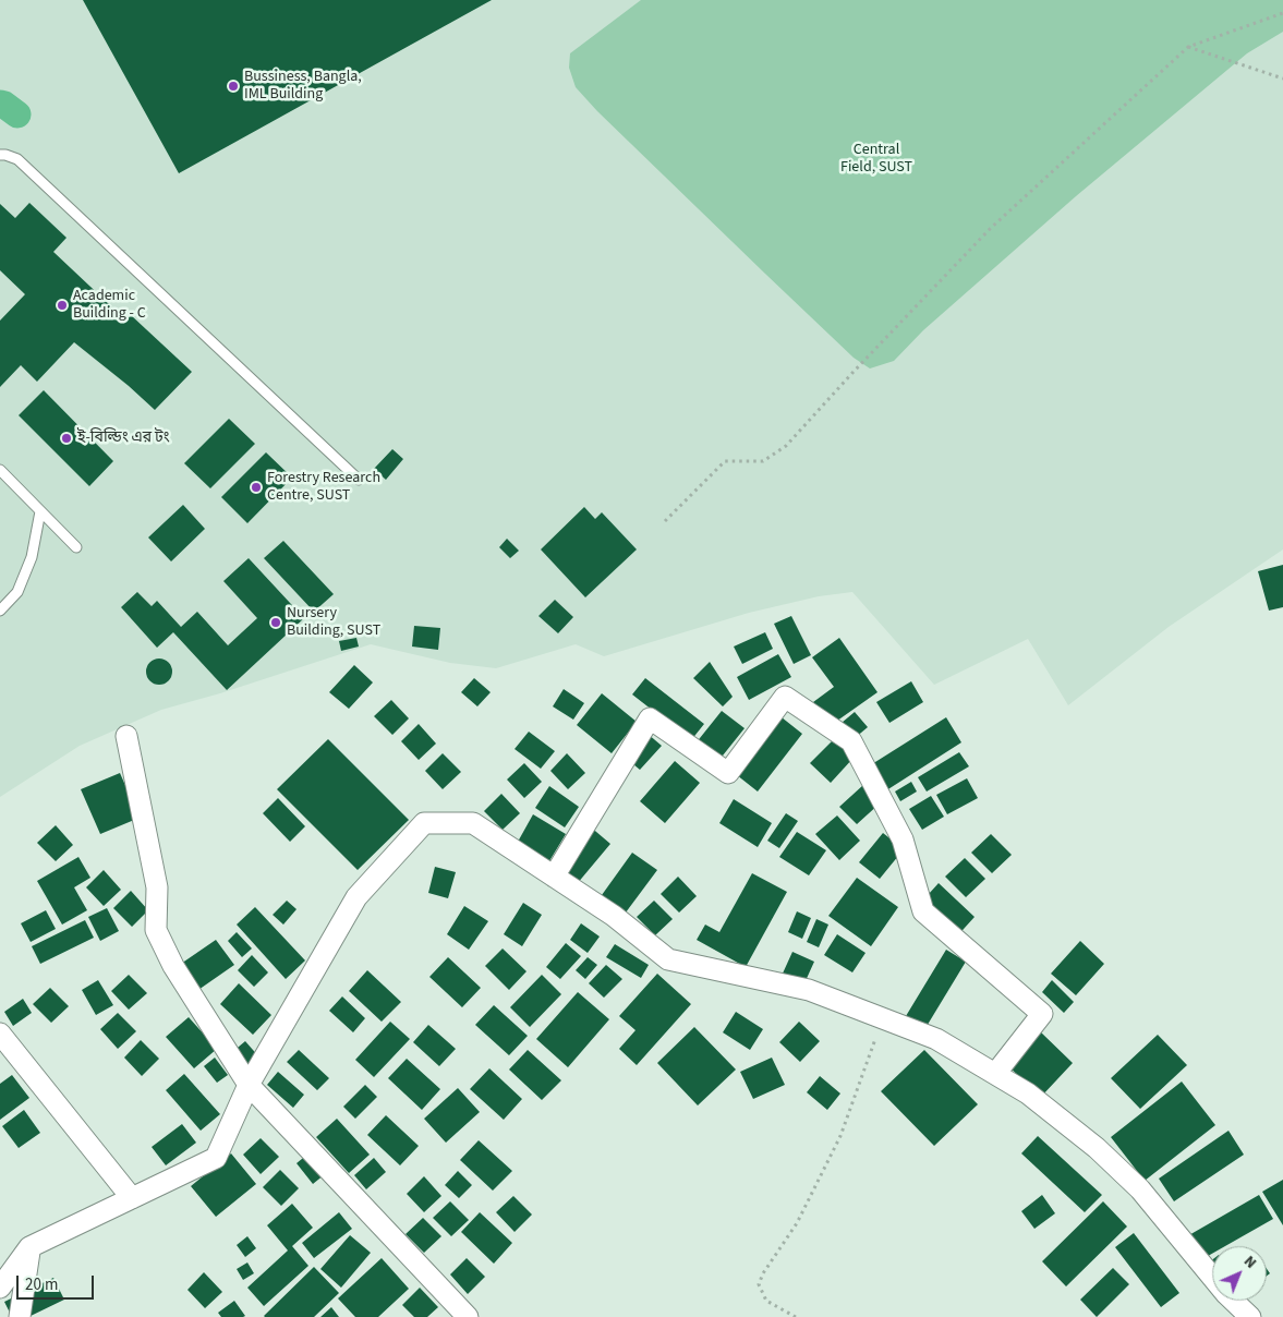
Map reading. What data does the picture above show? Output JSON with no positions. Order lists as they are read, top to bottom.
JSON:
{
  "parks": ["Central Field, SUST"],
  "places": [
    "Bussiness, Bangla, IML Building",
    "Academic Building - C",
    "ই-বিল্ডিং এর টং",
    "Forestry Research Centre, SUST",
    "Nursery Building, SUST"
  ],
  "scale_bar": "20 m",
  "north": "top right"
}
